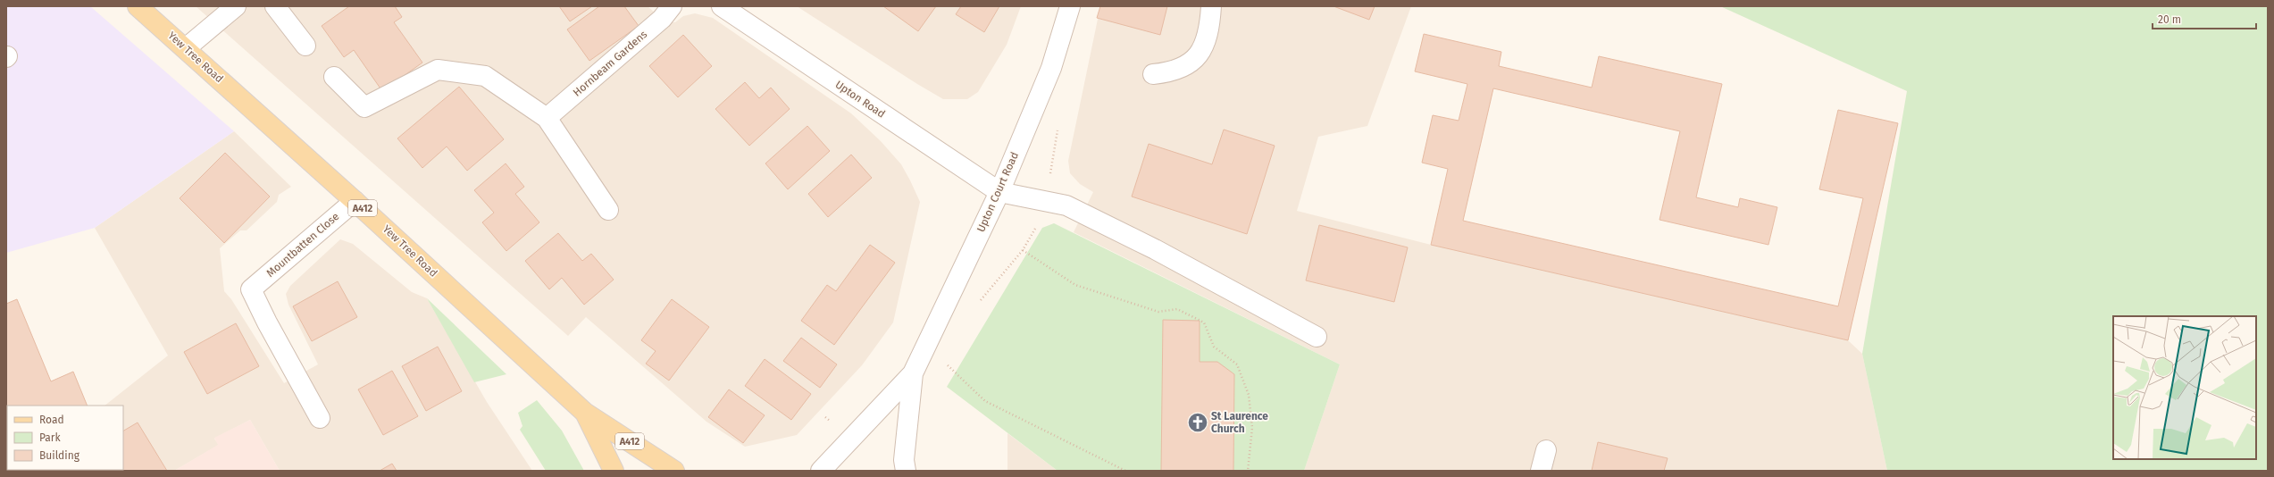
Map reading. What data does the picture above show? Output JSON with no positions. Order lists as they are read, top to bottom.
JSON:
{
  "streets": {
    "main road": ["Yew Tree Road", "A412"],
    "street": [
      "Hornbeam Gardens",
      "Upton Road",
      "Upton Court Road",
      "Mountbatten Close"
    ]
  },
  "crossings": [
    ["Yew Tree Road", "Mountbatten Close"],
    ["Upton Road", "Upton Court Road"]
  ],
  "places": {
    "church": ["St Laurence Church"]
  },
  "legend": ["Road", "Park", "Building"],
  "scale_bar": "20 m"
}
